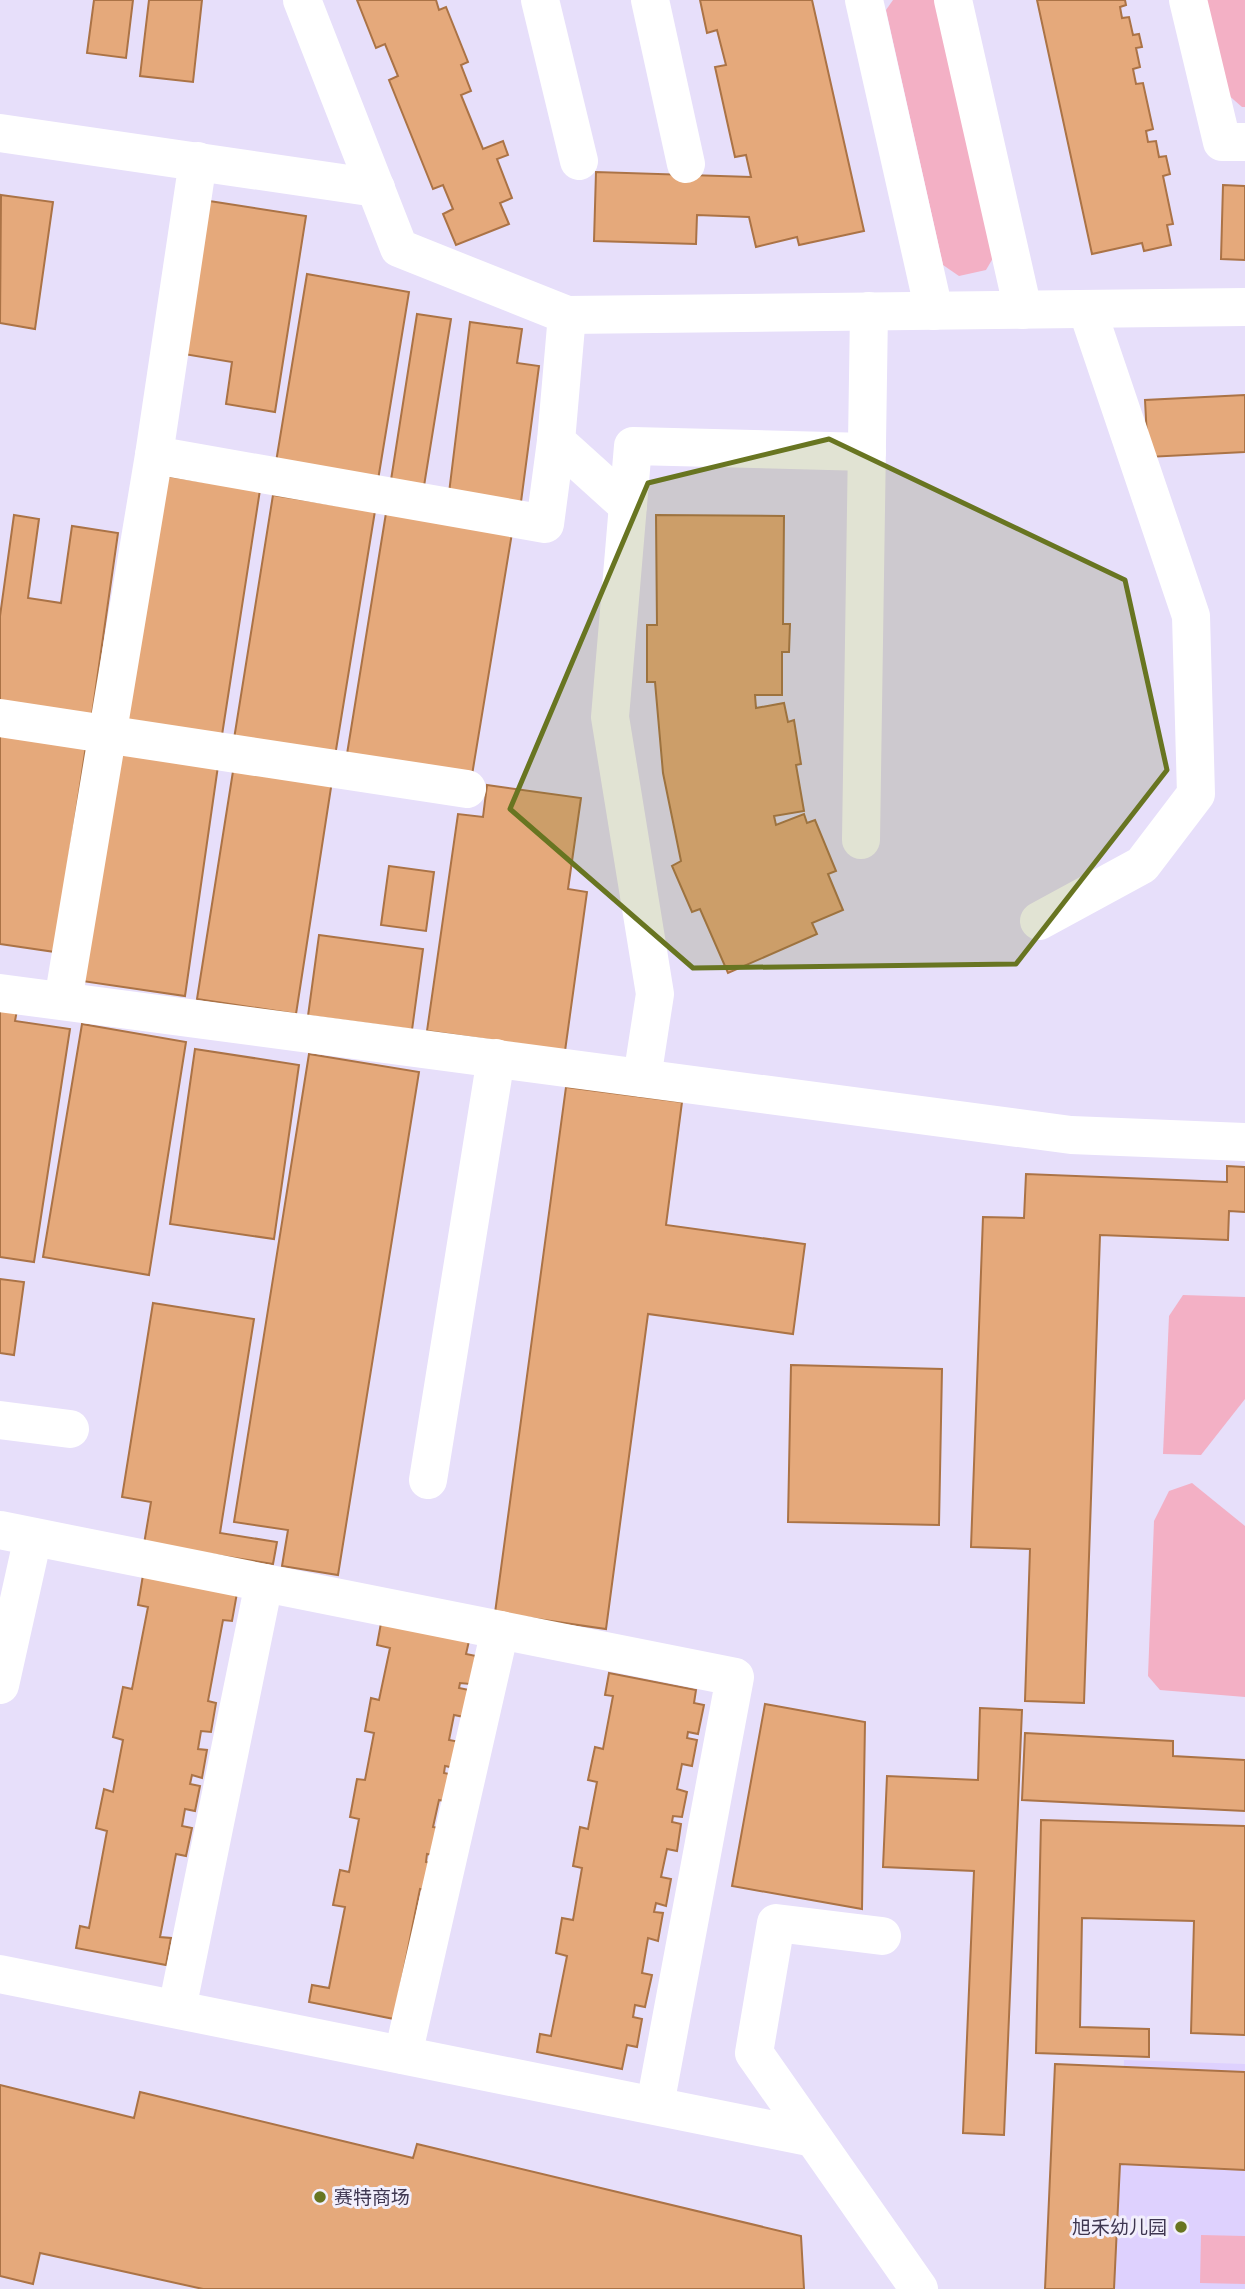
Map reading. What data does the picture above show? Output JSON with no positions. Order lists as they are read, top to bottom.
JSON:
{
  "places": ["赛特商场", "旭禾幼儿园"]
}
